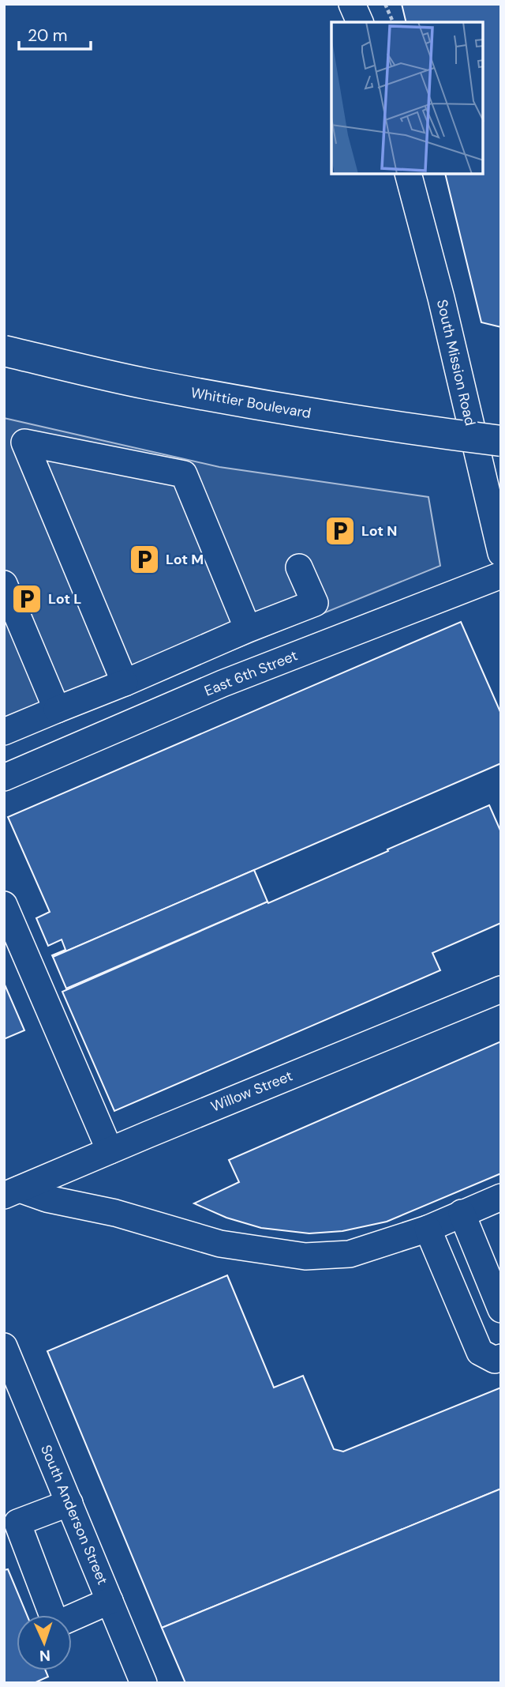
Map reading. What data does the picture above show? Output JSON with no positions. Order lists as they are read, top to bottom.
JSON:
{
  "streets": {
    "main road": ["Whittier Boulevard"],
    "street": [
      "South Mission Road",
      "East 6th Street",
      "Willow Street",
      "South Anderson Street"
    ]
  },
  "places": {
    "parking": ["Lot N", "Lot M", "Lot L"]
  },
  "scale_bar": "20 m",
  "north": "bottom"
}
